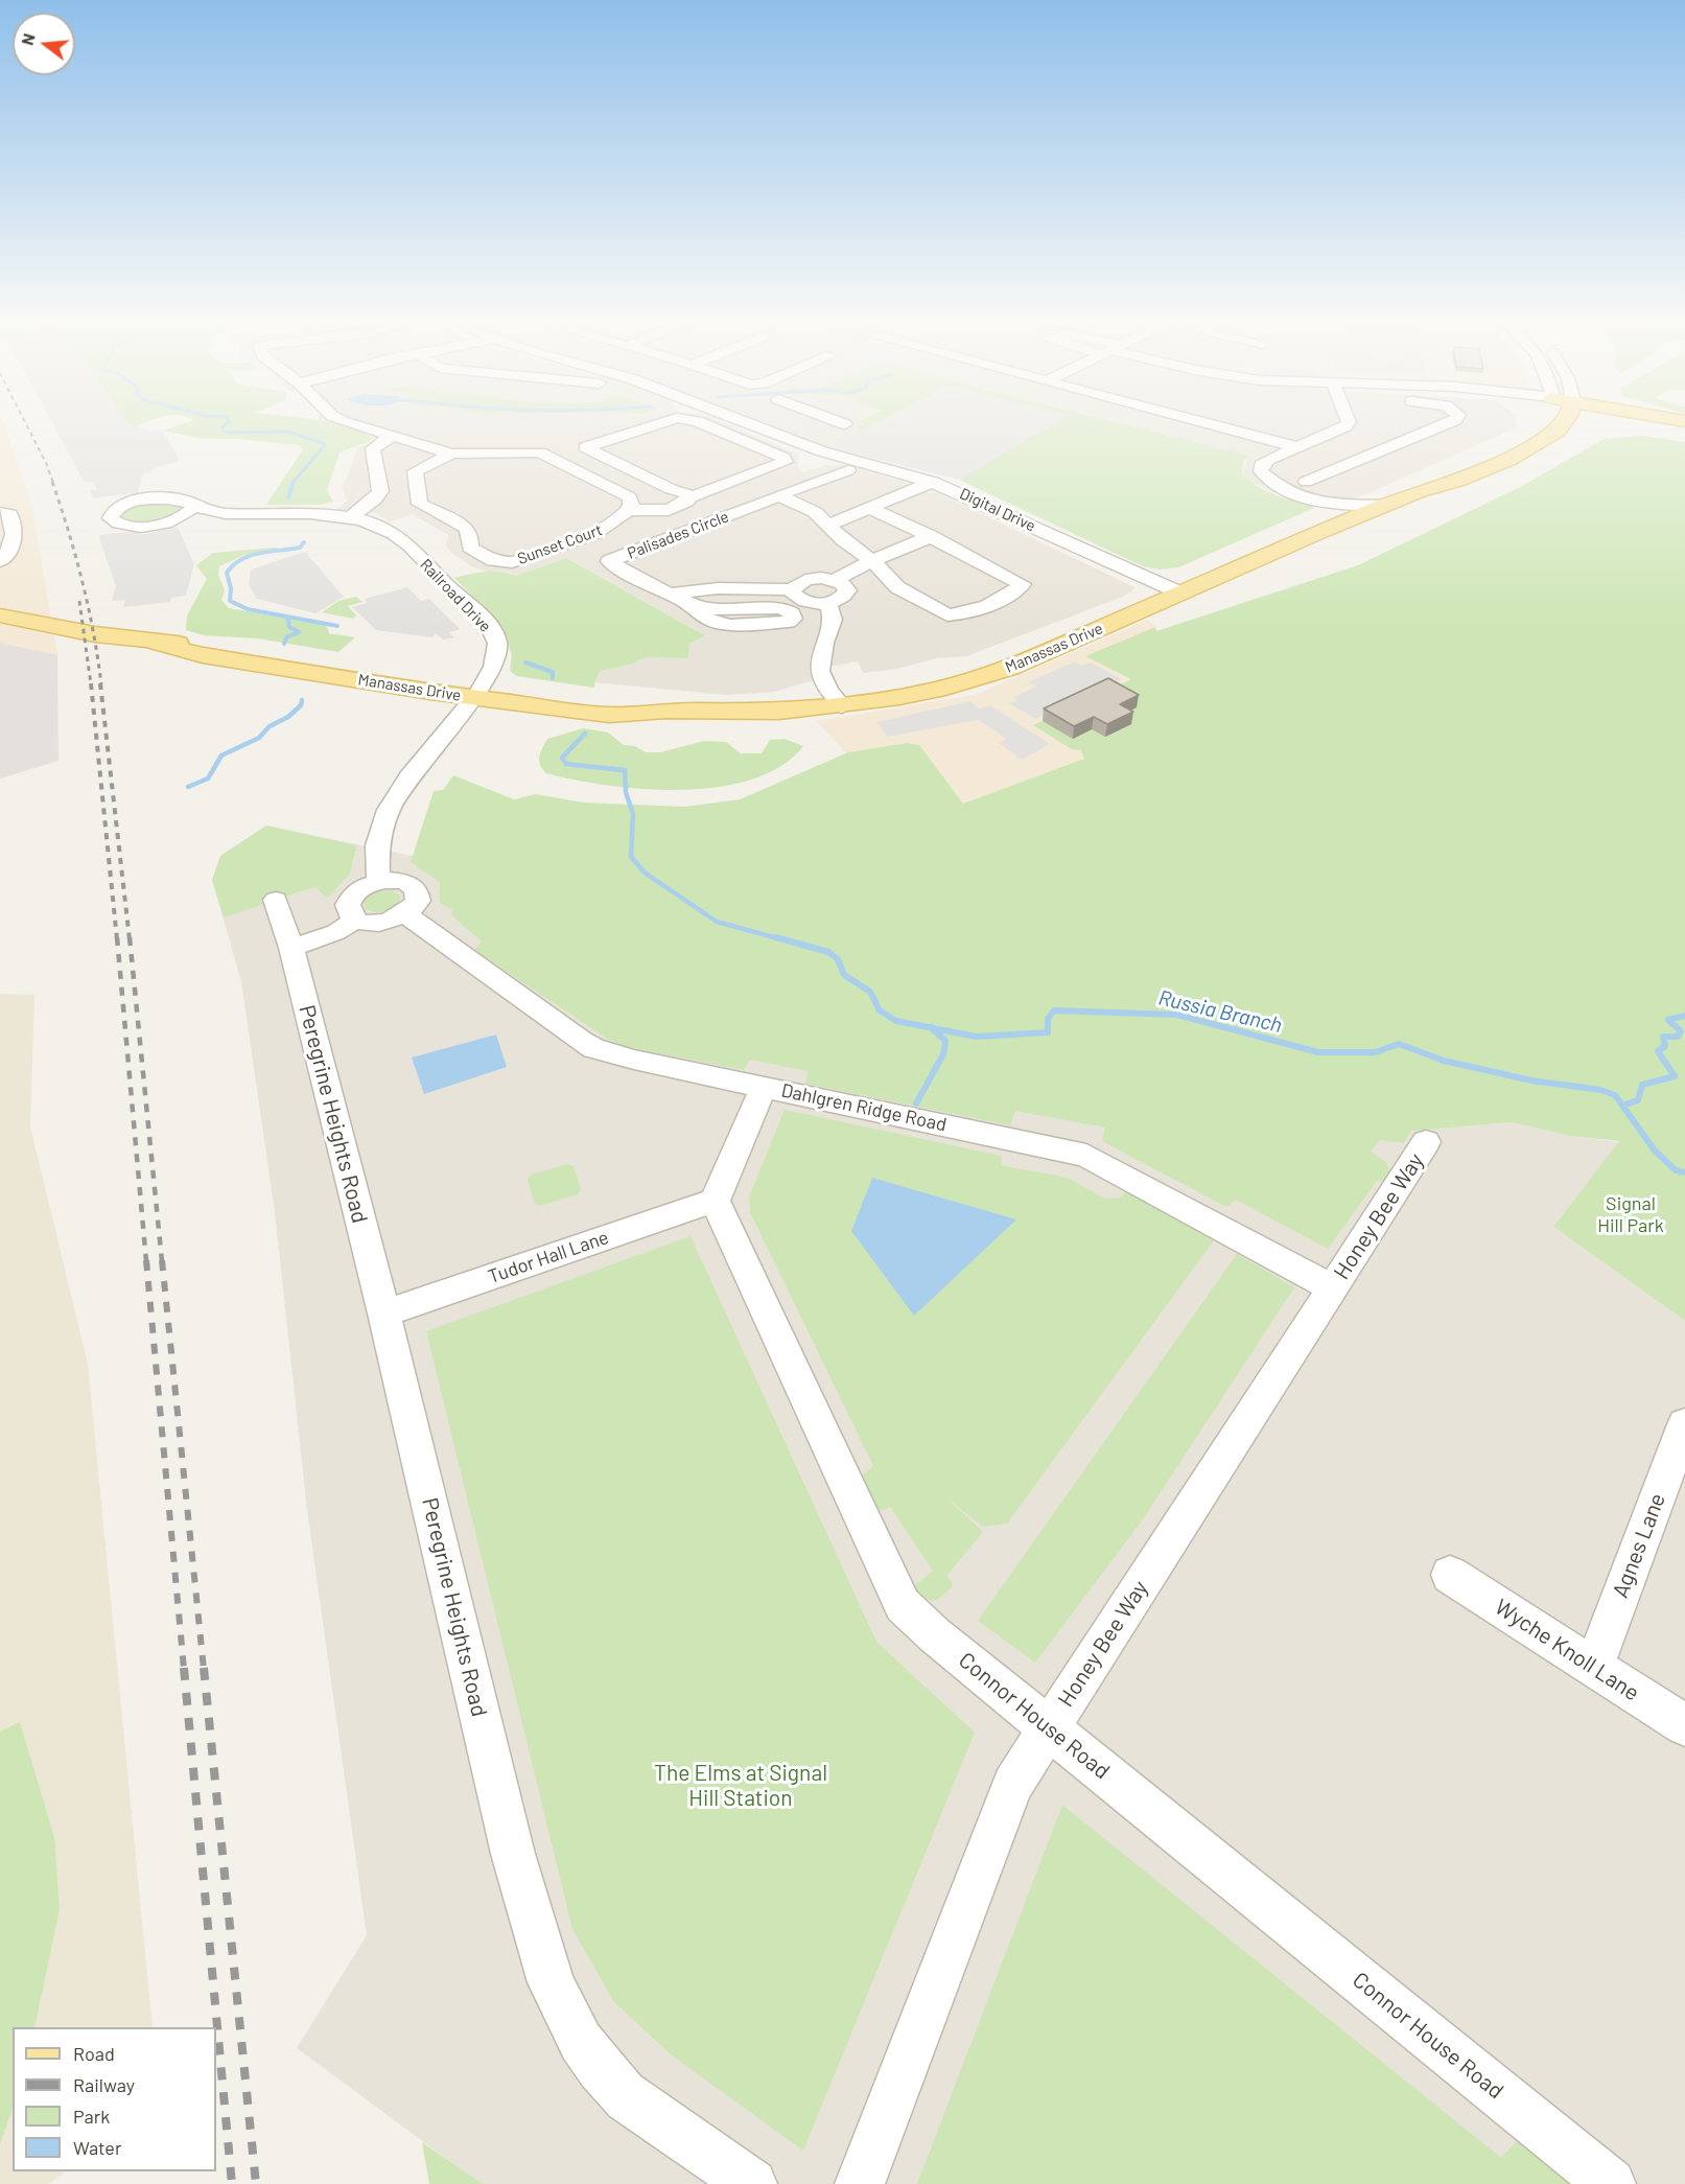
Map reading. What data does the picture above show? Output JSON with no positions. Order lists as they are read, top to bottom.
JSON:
{
  "streets": {
    "main road": ["Manassas Drive"],
    "street": [
      "Digital Drive",
      "Palisades Circle",
      "Sunset Court",
      "Railroad Drive",
      "Dahlgren Ridge Road",
      "Peregrine Heights Road",
      "Honey Bee Way",
      "Tudor Hall Lane",
      "Agnes Lane",
      "Wyche Knoll Lane",
      "Connor House Road"
    ]
  },
  "crossings": [
    ["Digital Drive", "Manassas Drive"],
    ["Railroad Drive", "Manassas Drive"],
    ["Dahlgren Ridge Road", "Honey Bee Way"],
    ["Peregrine Heights Road", "Tudor Hall Lane"],
    ["Honey Bee Way", "Connor House Road"],
    ["Tudor Hall Lane", "Connor House Road"],
    ["Agnes Lane", "Wyche Knoll Lane"]
  ],
  "water": ["Russia Branch"],
  "parks": ["Signal Hill Park", "The Elms at Signal Hill Station"],
  "legend": [
    "Road",
    "Railway",
    "Park",
    "Water"
  ],
  "north": "left"
}
